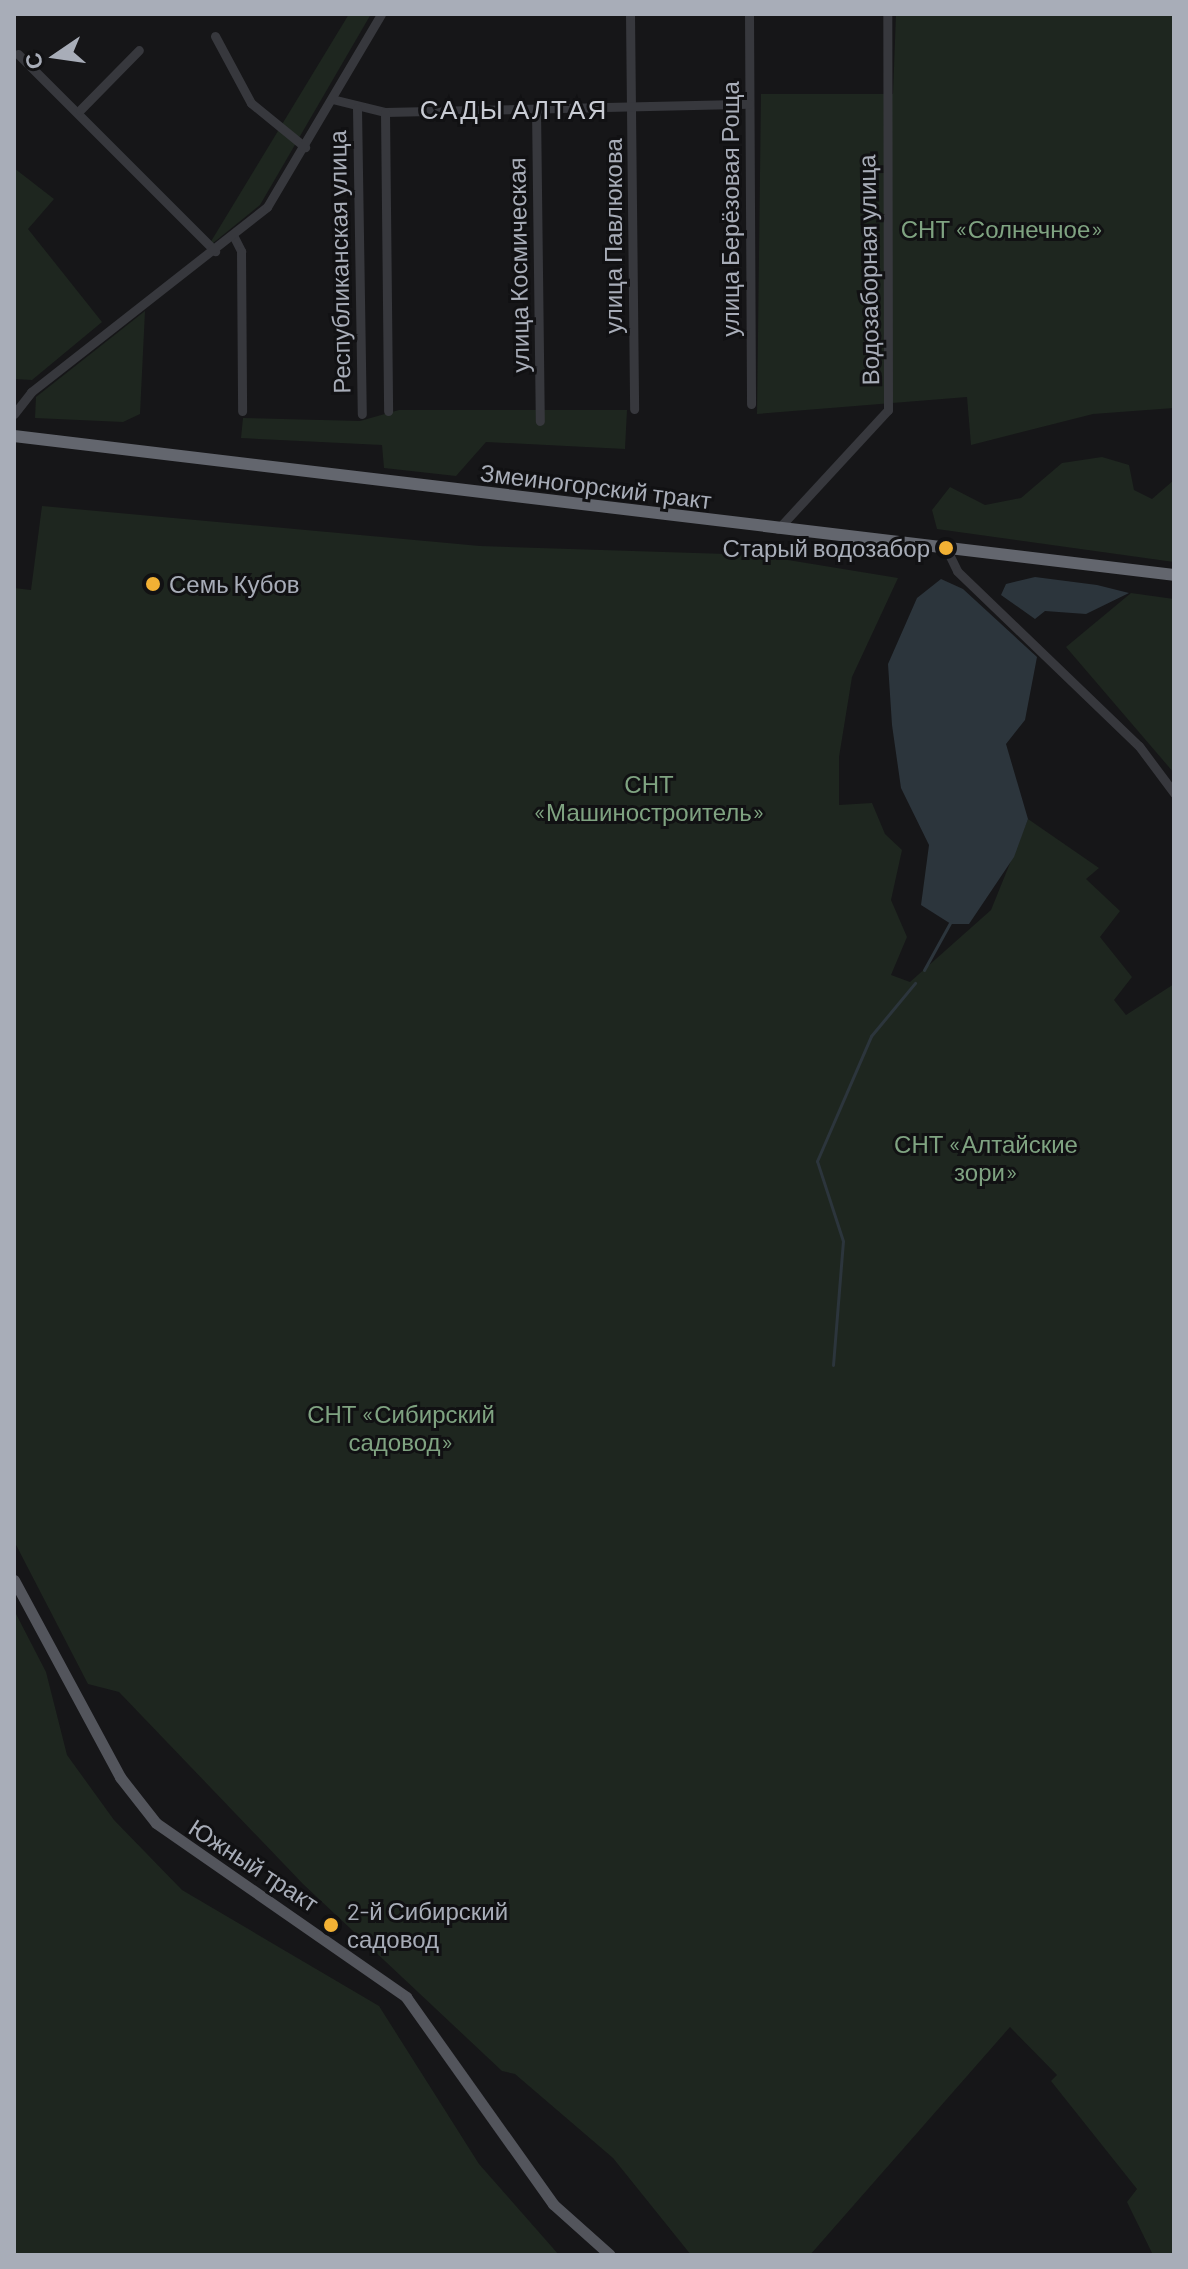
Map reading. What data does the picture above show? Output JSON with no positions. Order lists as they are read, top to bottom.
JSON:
{
  "streets": {
    "highway": ["Змеиногорский тракт"],
    "main road": ["Южный тракт"],
    "street": [
      "улица Берёзовая Роща",
      "улица Павлюкова",
      "Республиканская улица",
      "улица Космическая",
      "Водозаборная улица"
    ]
  },
  "crossings": [
    ["Водозаборная улица", "Змеиногорский тракт"]
  ],
  "districts": ["САДЫ АЛТАЯ"],
  "parks": [
    "СНТ «Солнечное»",
    "СНТ «Машиностроитель»",
    "СНТ «Алтайские зори»",
    "СНТ «Сибирский садовод»"
  ],
  "places": ["Старый водозабор", "Семь Кубов", "2-й Сибирский садовод"],
  "north": "left"
}
